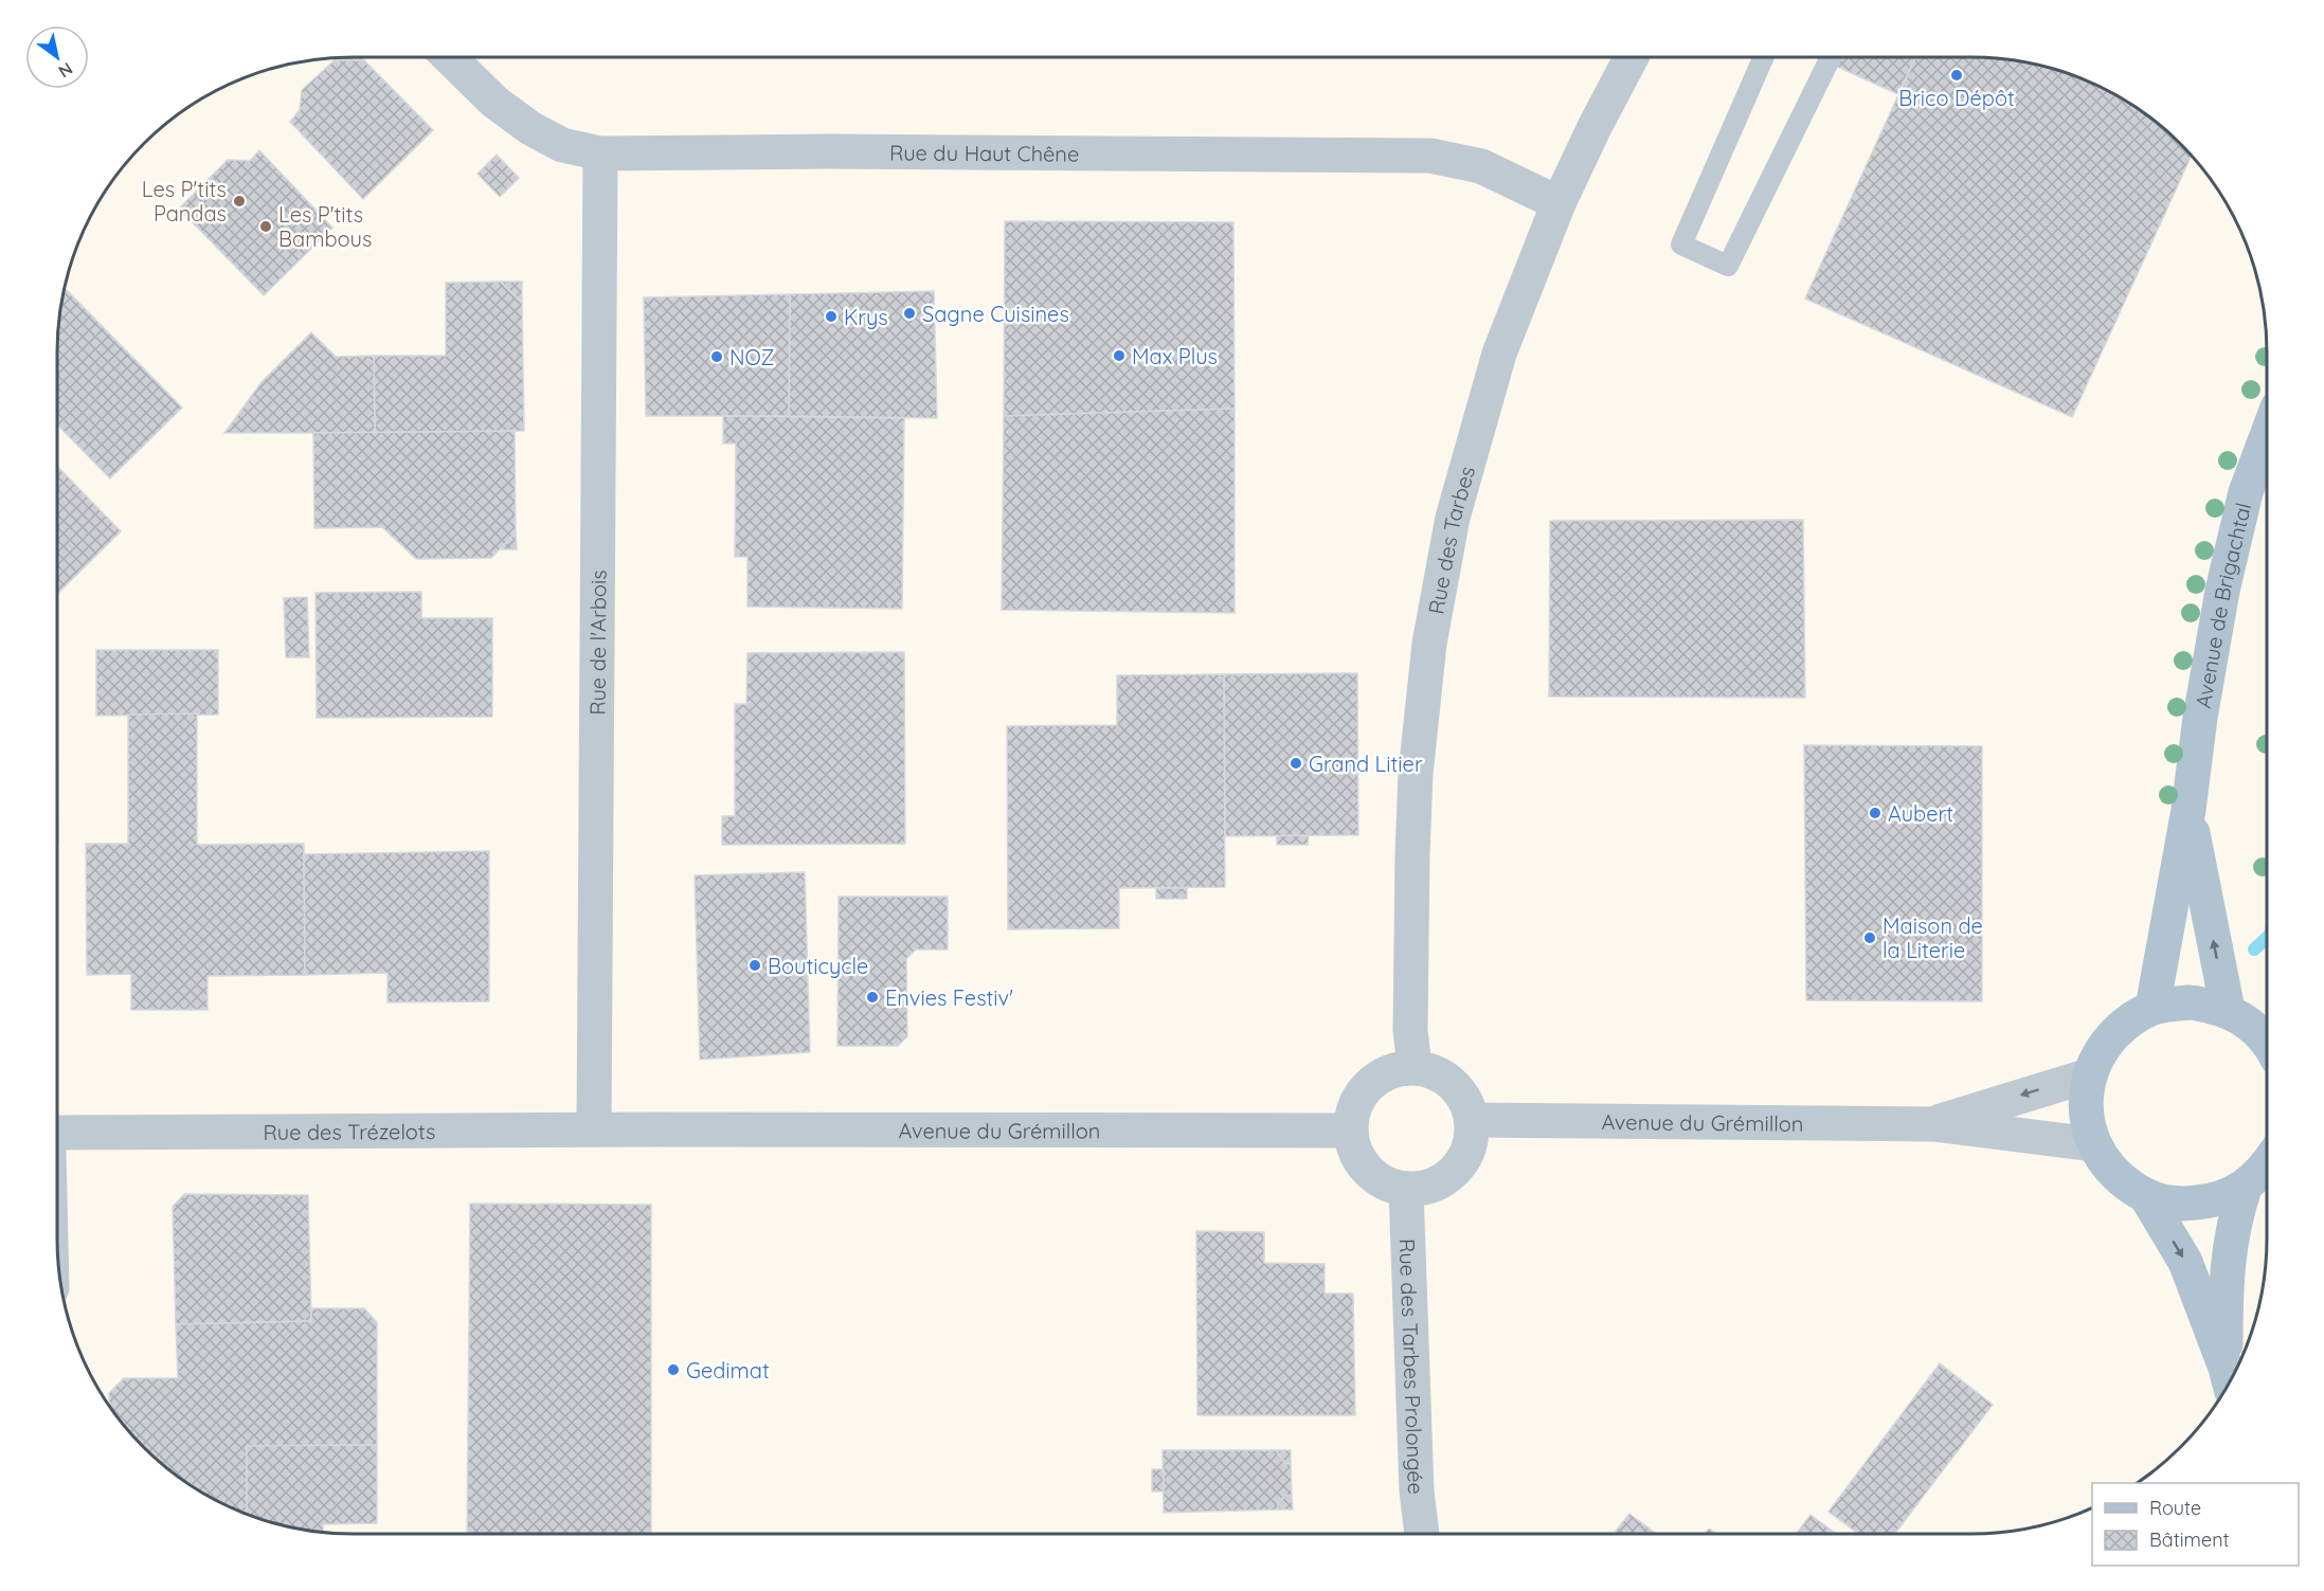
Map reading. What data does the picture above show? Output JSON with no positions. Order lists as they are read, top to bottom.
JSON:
{
  "streets": {
    "main road": ["Avenue de Brigachtal"],
    "street": [
      "Rue du Haut Chêne",
      "Rue des Tarbes",
      "Rue de l'Arbois",
      "Avenue du Grémillon",
      "Rue des Trézelots",
      "Rue des Tarbes Prolongée"
    ]
  },
  "crossings": [
    ["Rue du Haut Chêne", "Rue des Tarbes"],
    ["Rue du Haut Chêne", "Rue de l'Arbois"],
    ["Rue des Tarbes", "Avenue du Grémillon"],
    ["Rue des Tarbes", "Rue des Tarbes Prolongée"],
    ["Rue de l'Arbois", "Rue des Trézelots"],
    ["Avenue du Grémillon", "Rue des Trézelots"],
    ["Avenue du Grémillon", "Rue des Tarbes Prolongée"]
  ],
  "places": [
    "Brico Dépôt",
    "Les P'tits Pandas",
    "Les P'tits Bambous",
    "Sagne Cuisines",
    "Krys",
    "Max Plus",
    "NOZ",
    "Grand Litier",
    "Aubert",
    "Maison de la Literie",
    "Bouticycle",
    "Envies Festiv'",
    "Gedimat"
  ],
  "legend": ["Route", "Bâtiment"],
  "north": "bottom right"
}
